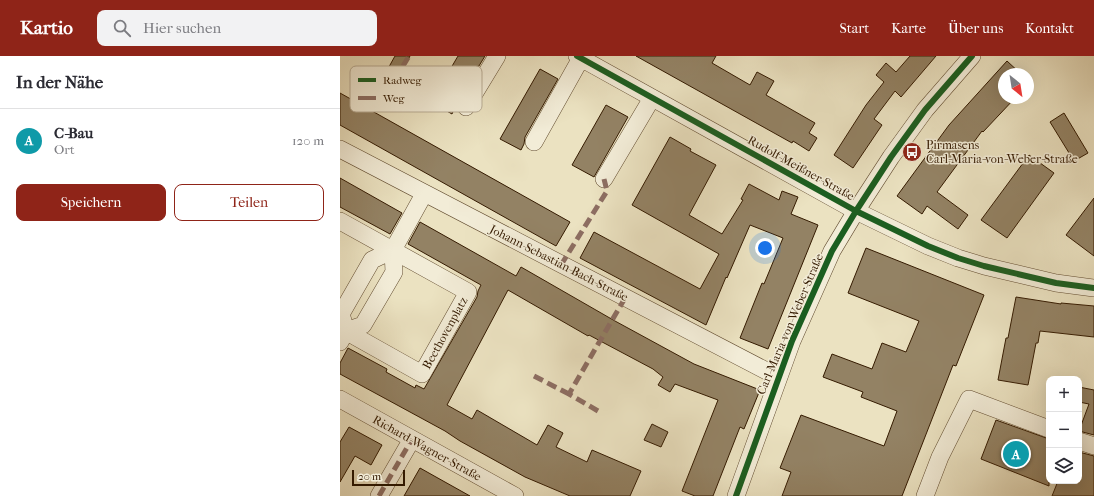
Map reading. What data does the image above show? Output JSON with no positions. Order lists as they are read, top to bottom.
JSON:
{
  "streets": {
    "street": [
      "Rudolf-Meißner-Straße",
      "Johann-Sebastian-Bach-Straße",
      "Carl-Maria-von-Weber-Straße",
      "Beethovenplatz",
      "Richard-Wagner-Straße"
    ]
  },
  "crossings": [
    ["Rudolf-Meißner-Straße", "Carl-Maria-von-Weber-Straße"],
    ["Johann-Sebastian-Bach-Straße", "Carl-Maria-von-Weber-Straße"]
  ],
  "places": {
    "bus stop": ["Pirmasens Carl-Maria-von-Weber-Straße"]
  },
  "legend": ["Radweg", "Weg"],
  "scale_bar": "20 m",
  "north": "bottom right",
  "page": {
    "header": "Kartio",
    "search": "Hier suchen",
    "nav": [
      "Start",
      "Karte",
      "Über uns",
      "Kontakt"
    ],
    "heading": "In der Nähe",
    "list": [
      {
        "mark": "A",
        "name": "C-Bau",
        "note": "Ort",
        "value": "120 m"
      }
    ],
    "buttons": ["Speichern", "Teilen"],
    "map_buttons": ["+", "−"],
    "pins": "A",
    "scale": "20 m"
  }
}
